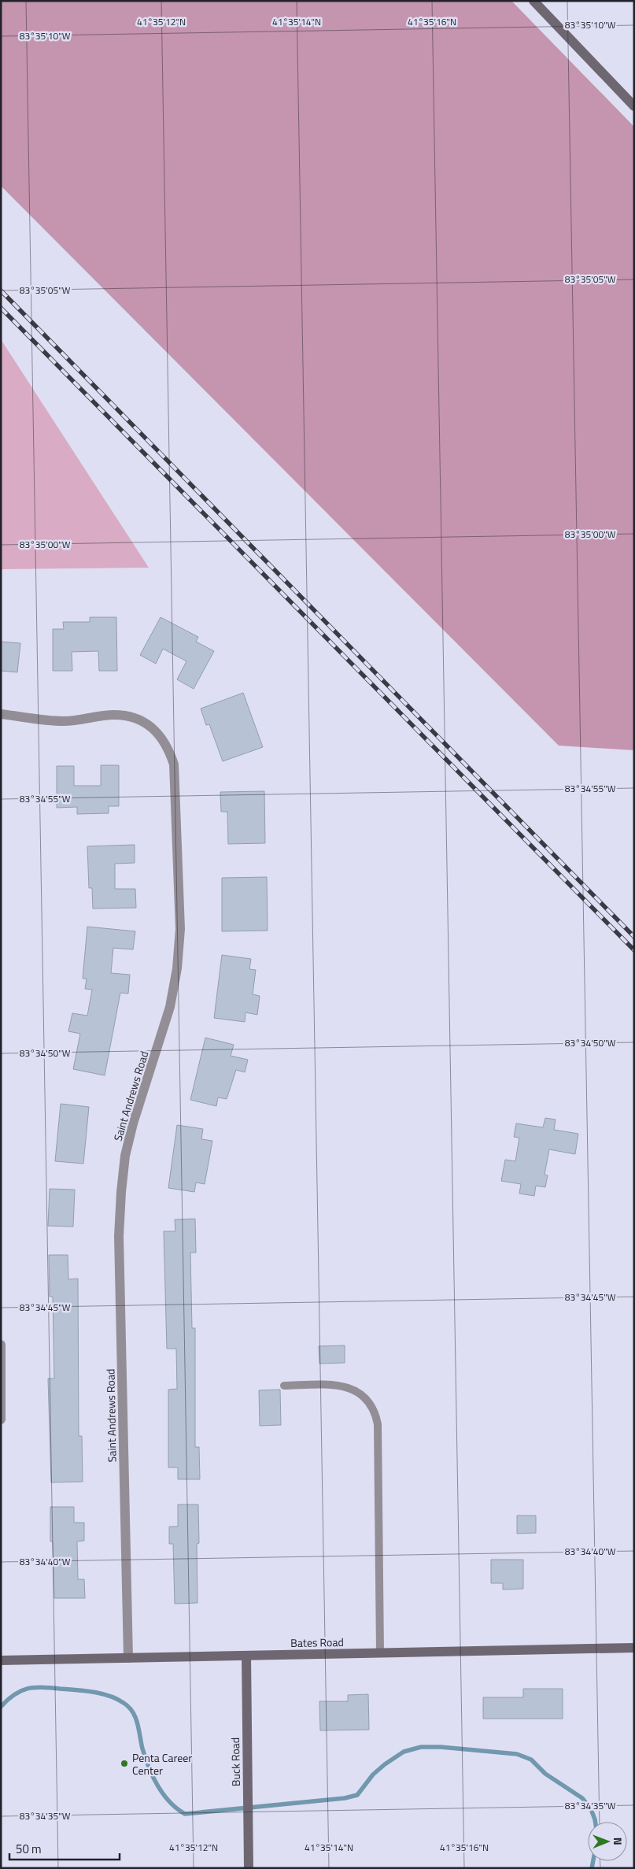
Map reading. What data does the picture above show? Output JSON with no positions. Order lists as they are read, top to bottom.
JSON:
{
  "streets": {
    "street": ["Saint Andrews Road", "Bates Road", "Buck Road"]
  },
  "crossings": [
    ["Saint Andrews Road", "Bates Road"],
    ["Bates Road", "Buck Road"]
  ],
  "places": ["Penta Career Center"],
  "scale_bar": "50 m",
  "north": "right",
  "coordinates": [
    "41°35'12\"N",
    "41°35'14\"N",
    "41°35'16\"N",
    "83°35'10\"W",
    "83°35'05\"W",
    "83°35'00\"W",
    "83°34'55\"W",
    "83°34'50\"W",
    "83°34'45\"W",
    "83°34'40\"W",
    "83°34'35\"W"
  ]
}
